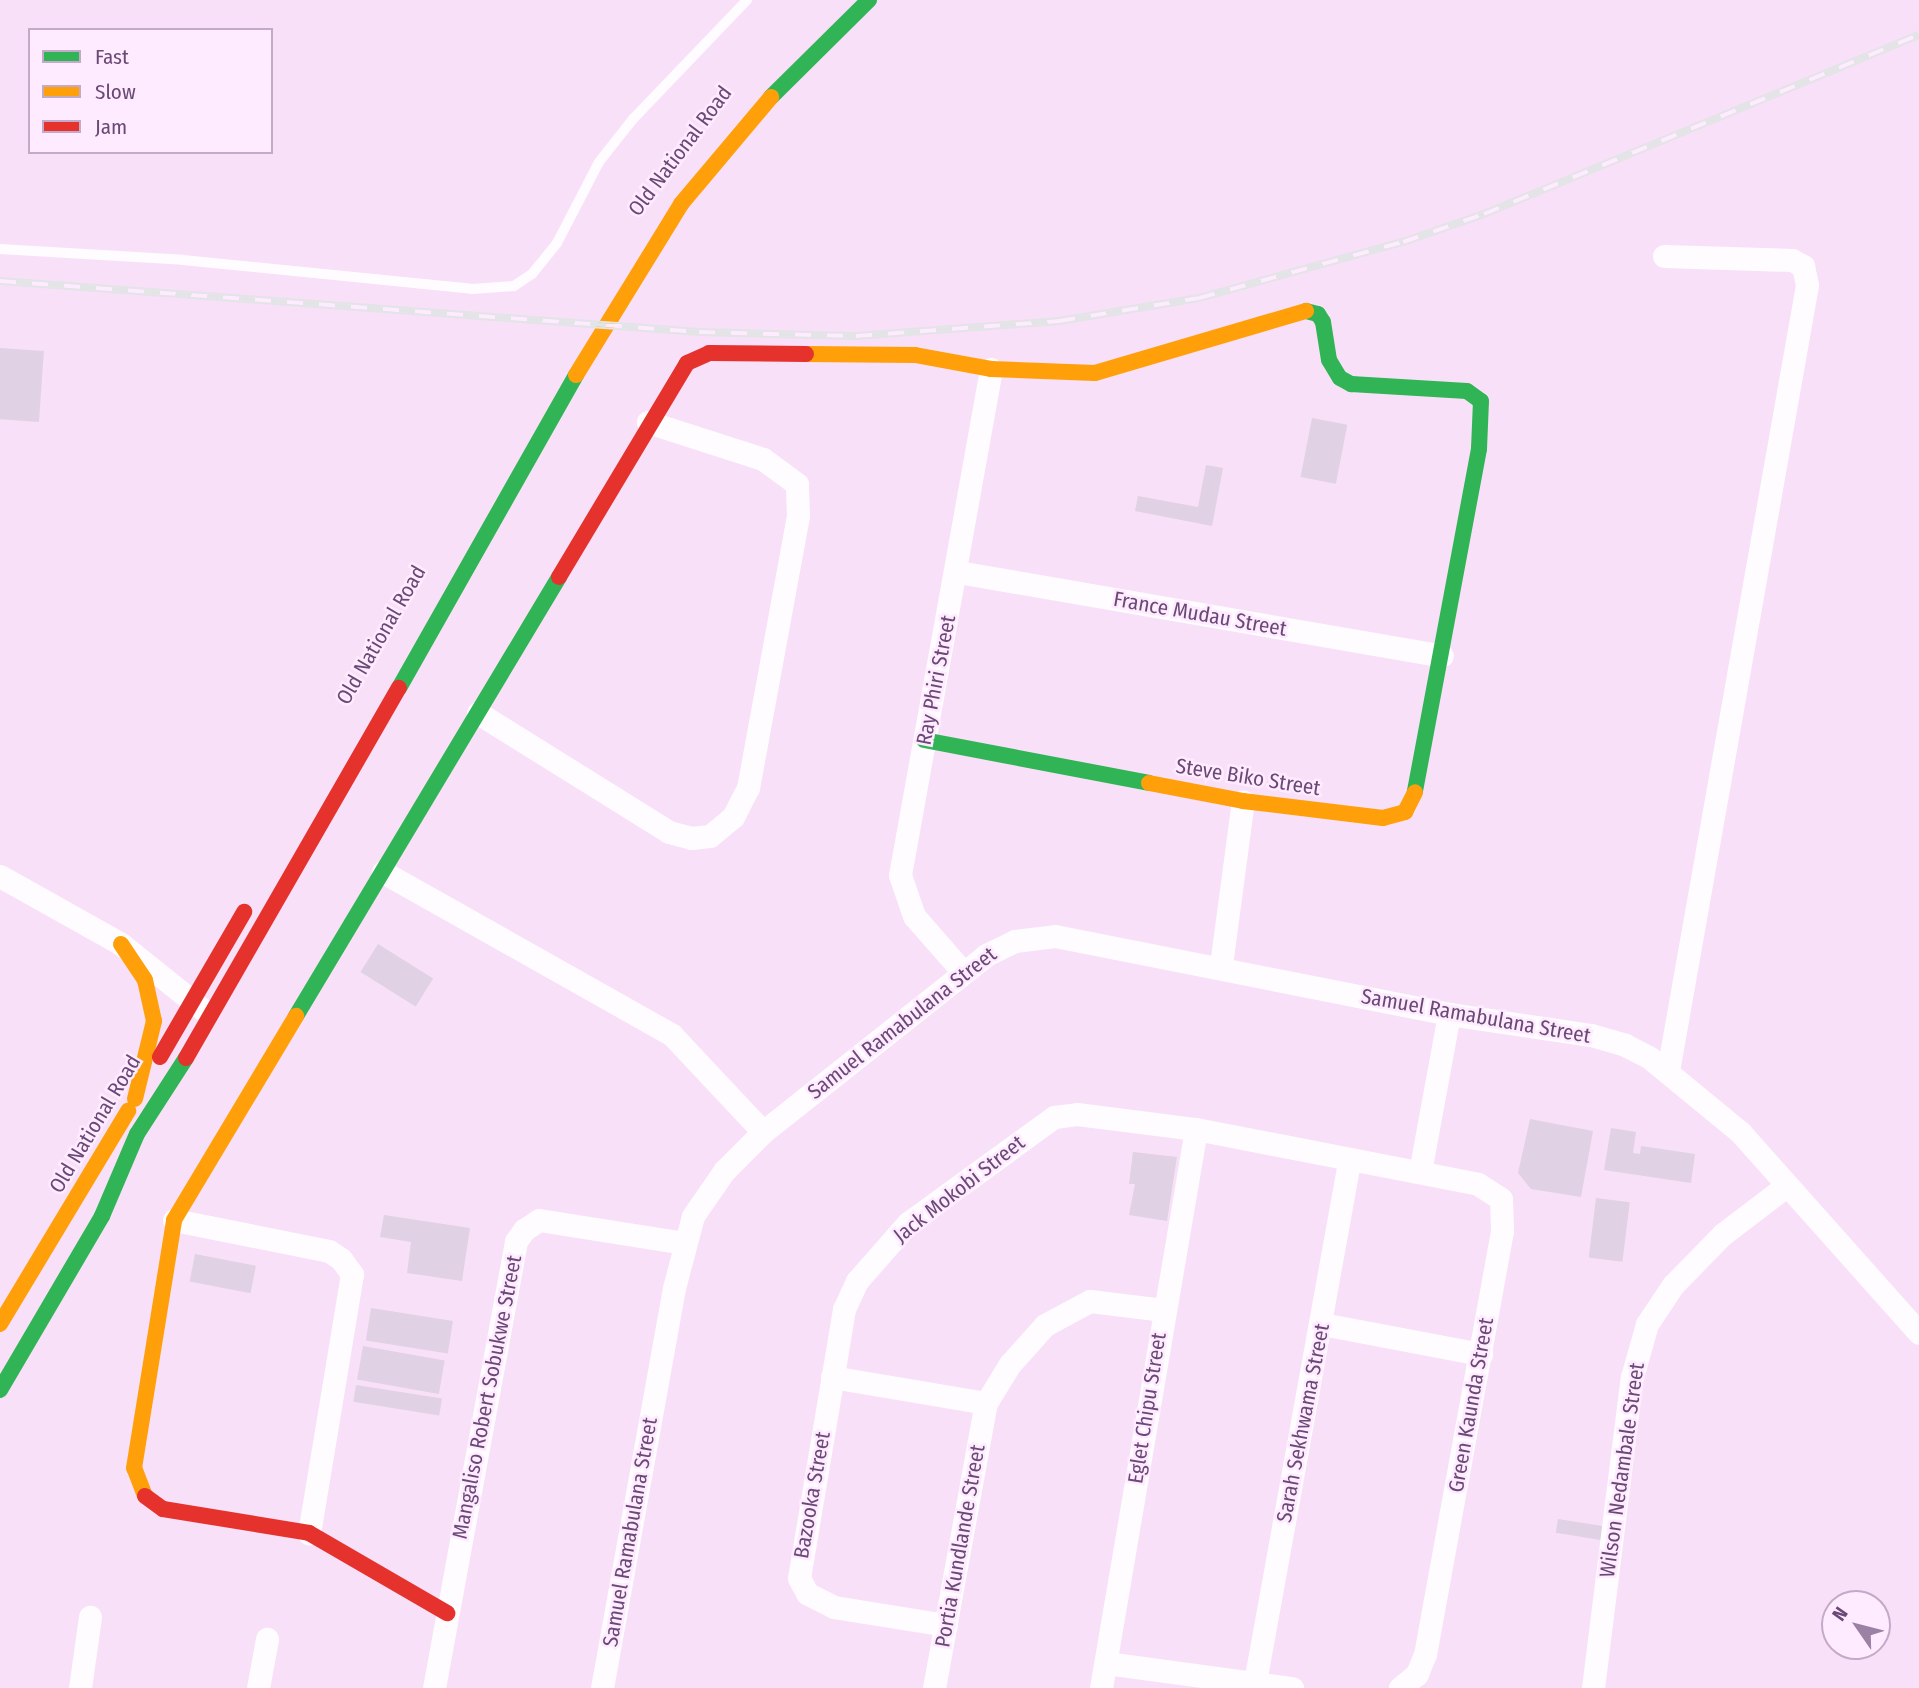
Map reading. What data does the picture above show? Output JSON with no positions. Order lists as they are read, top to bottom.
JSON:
{
  "streets": {
    "street": [
      "Old National Road",
      "France Mudau Street",
      "Ray Phiri Street",
      "Steve Biko Street",
      "Samuel Ramabulana Street",
      "Jack Mokobi Street",
      "Mangaliso Robert Sobukwe Street",
      "Green Kaunda Street",
      "Eglet Chipu Street",
      "Sarah Sekhwama Street",
      "Wilson Nedambale Street",
      "Bazooka Street",
      "Portia Kundlande Street"
    ]
  },
  "crossings": [
    ["France Mudau Street", "Ray Phiri Street"],
    ["France Mudau Street", "Steve Biko Street"],
    ["Ray Phiri Street", "Steve Biko Street"],
    ["Ray Phiri Street", "Samuel Ramabulana Street"],
    ["Samuel Ramabulana Street", "Mangaliso Robert Sobukwe Street"],
    ["Samuel Ramabulana Street", "Wilson Nedambale Street"],
    ["Jack Mokobi Street", "Green Kaunda Street"],
    ["Jack Mokobi Street", "Eglet Chipu Street"],
    ["Jack Mokobi Street", "Sarah Sekhwama Street"],
    ["Jack Mokobi Street", "Bazooka Street"],
    ["Bazooka Street", "Portia Kundlande Street"]
  ],
  "legend": ["Fast", "Slow", "Jam"],
  "north": "top left"
}
